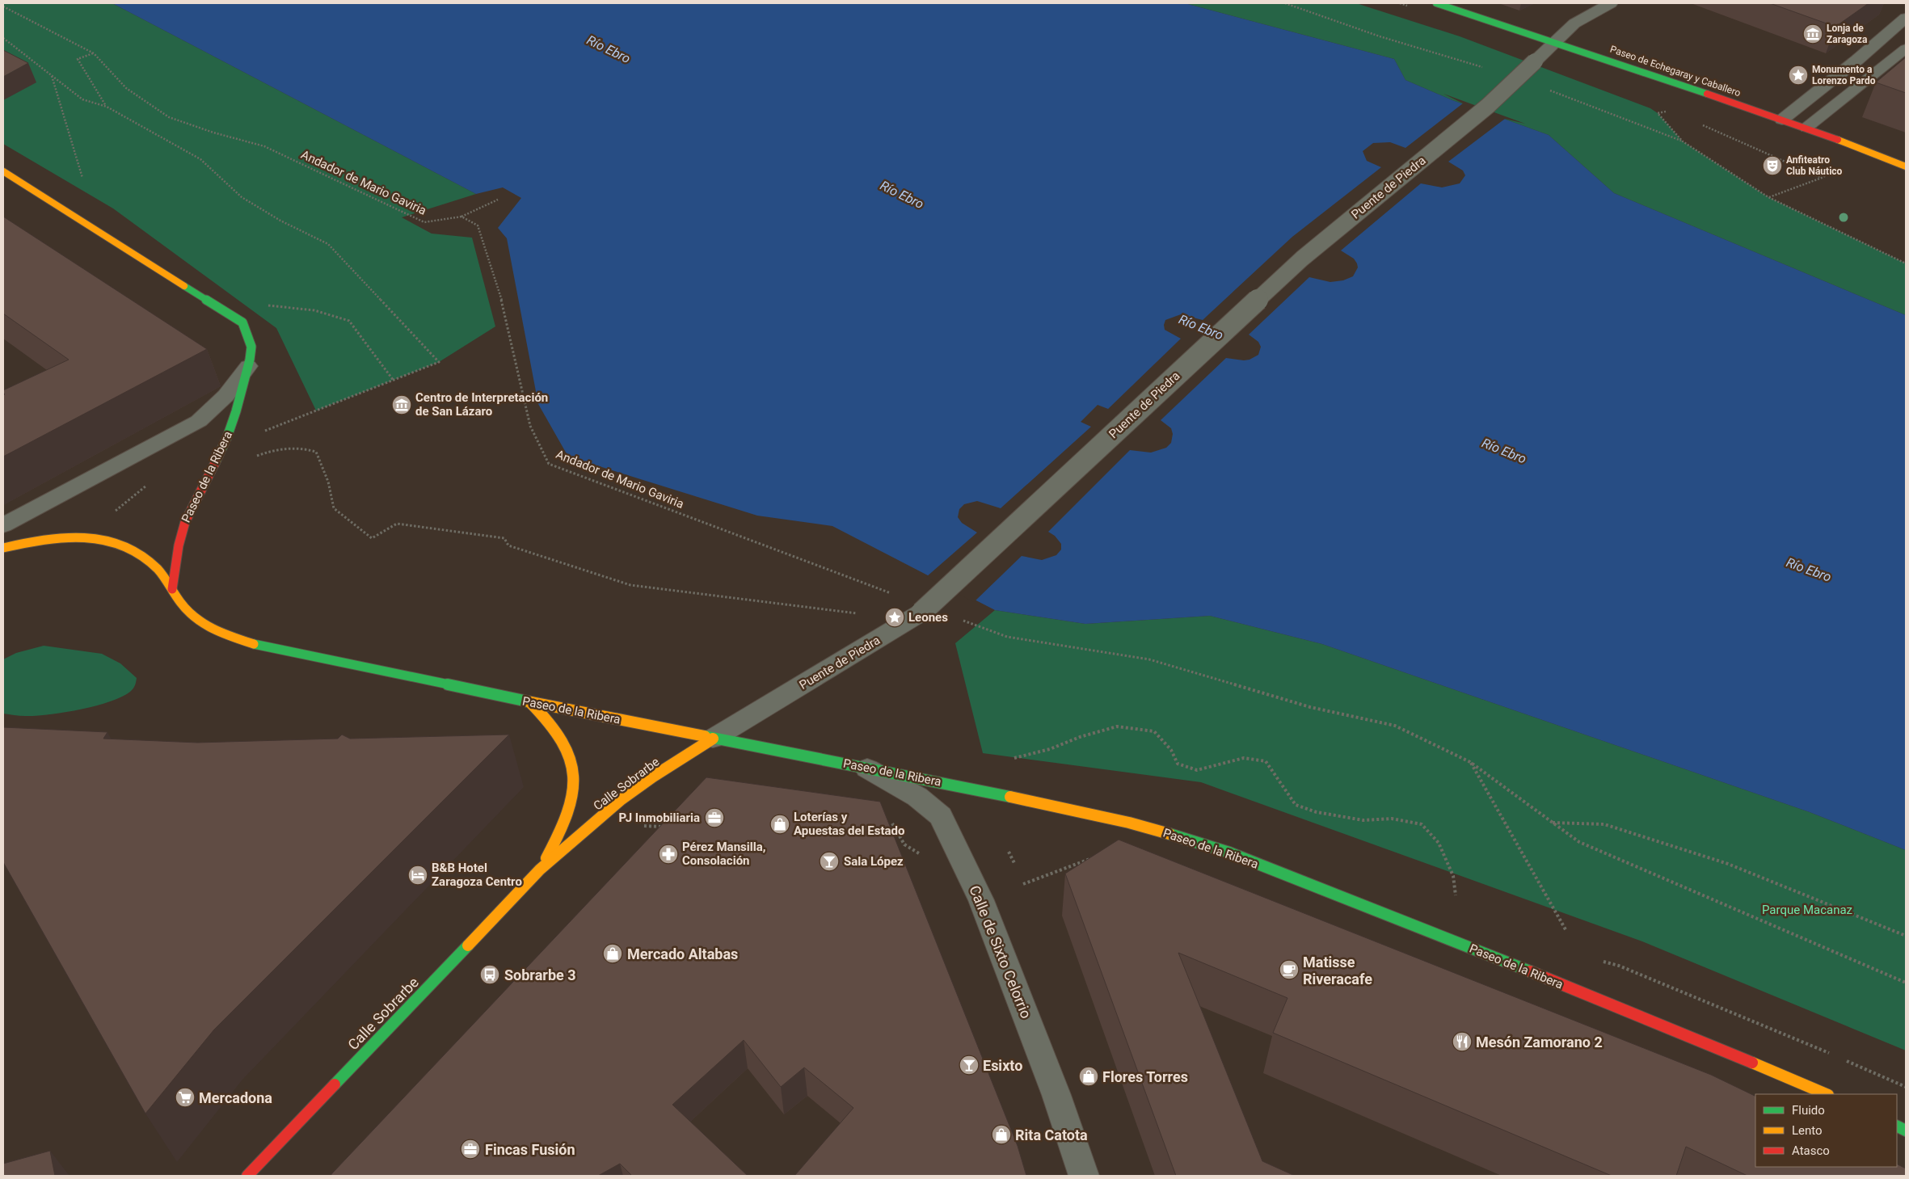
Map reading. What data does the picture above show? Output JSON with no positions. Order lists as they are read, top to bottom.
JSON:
{
  "streets": {
    "main road": ["Paseo de Echegaray y Caballero", "Paseo de la Ribera", "Calle Sobrarbe"],
    "street": ["Puente de Piedra", "Calle de Sixto Celorrio"],
    "path": ["Andador de Mario Gaviria"]
  },
  "crossings": [
    ["Paseo de Echegaray y Caballero", "Puente de Piedra"],
    ["Puente de Piedra", "Paseo de la Ribera"],
    ["Puente de Piedra", "Calle Sobrarbe"],
    ["Paseo de la Ribera", "Calle Sobrarbe"],
    ["Paseo de la Ribera", "Calle de Sixto Celorrio"]
  ],
  "water": ["Río Ebro"],
  "parks": ["Parque Macanaz"],
  "places": {
    "museum": ["Lonja de Zaragoza", "Centro de Interpretación de San Lázaro"],
    "place": ["Monumento a Lorenzo Pardo", "Leones"],
    "theatre": ["Anfiteatro Club Náutico"],
    "office": ["PJ Inmobiliaria", "Fincas Fusión"],
    "shop": [
      "Loterías y Apuestas del Estado",
      "Mercado Altabas",
      "Flores Torres",
      "Rita Catota"
    ],
    "pharmacy": ["Pérez Mansilla, Consolación"],
    "bar": ["Sala López", "Esixto"],
    "hotel": ["B&B Hotel Zaragoza Centro"],
    "cafe": ["Matisse Riveracafe"],
    "bus stop": ["Sobrarbe 3"],
    "restaurant": ["Mesón Zamorano 2"],
    "supermarket": ["Mercadona"]
  },
  "legend": ["Fluido", "Lento", "Atasco"]
}
